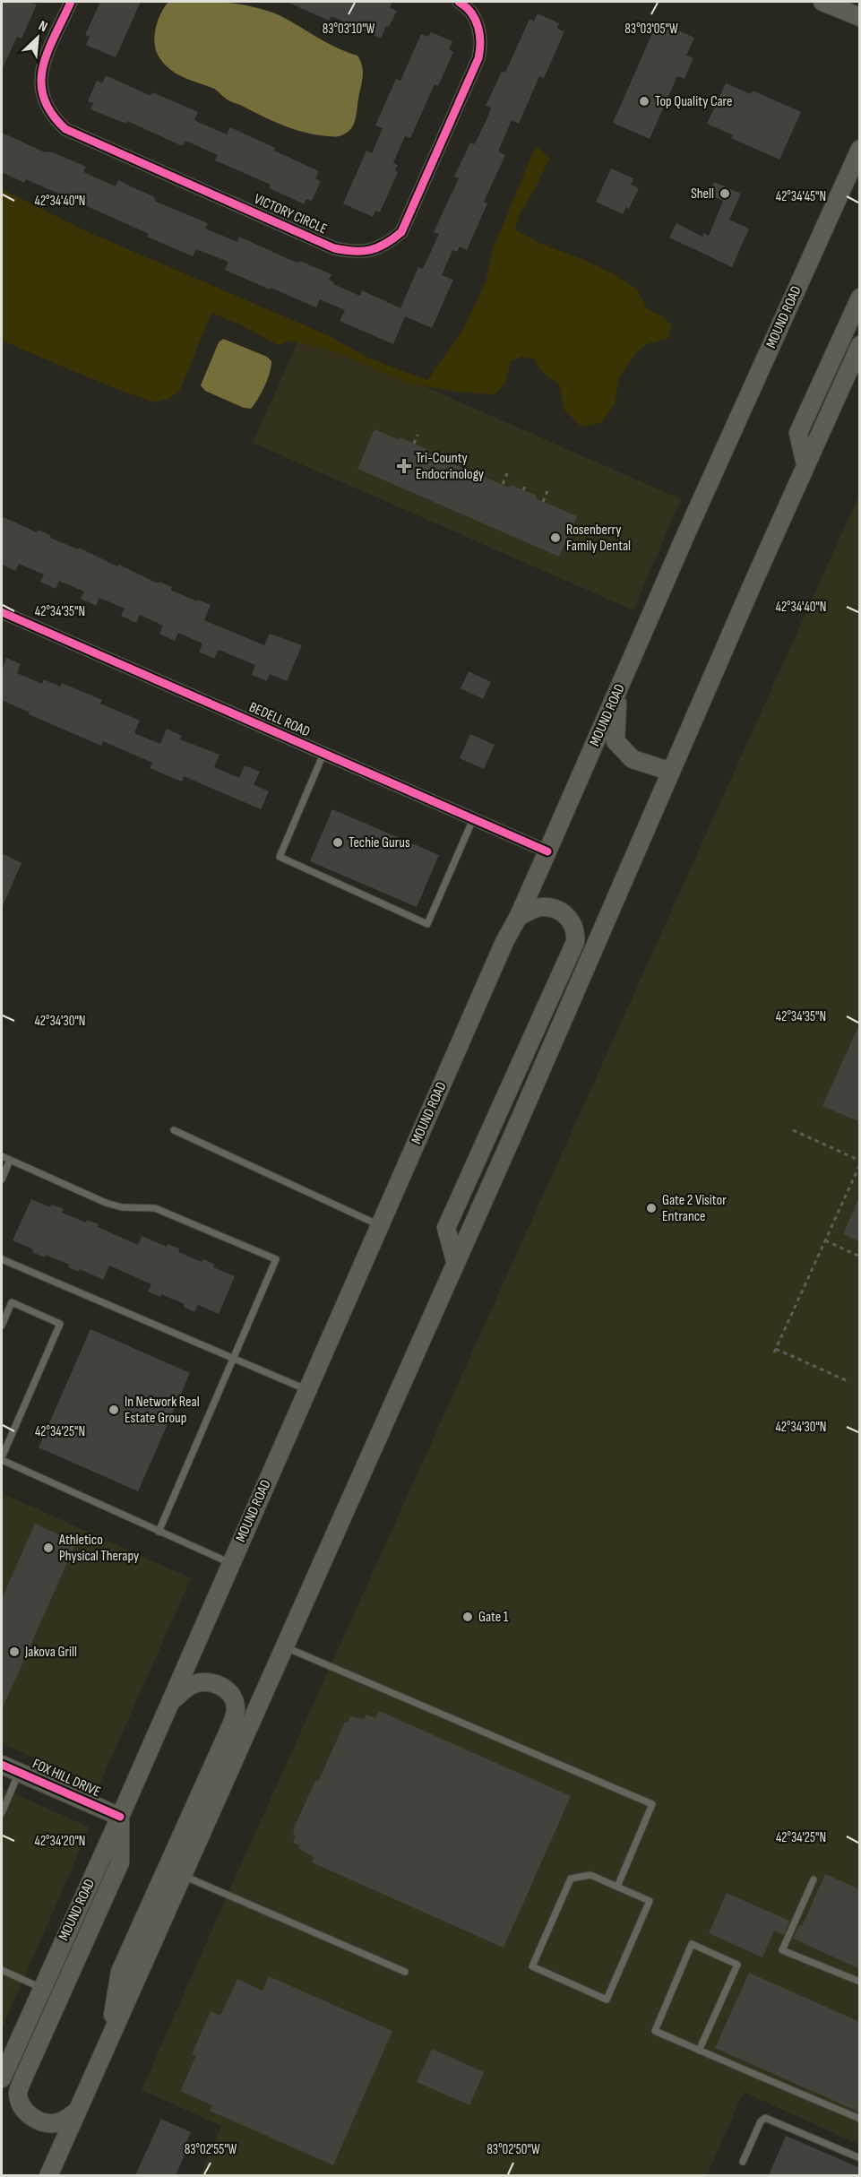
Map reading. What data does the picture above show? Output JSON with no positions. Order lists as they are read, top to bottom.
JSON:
{
  "streets": {
    "main road": ["MOUND ROAD", "FOX HILL DRIVE"],
    "street": ["VICTORY CIRCLE", "BEDELL ROAD"]
  },
  "crossings": [
    ["MOUND ROAD", "BEDELL ROAD"],
    ["MOUND ROAD", "FOX HILL DRIVE"]
  ],
  "places": {
    "other": [
      "Top Quality Care",
      "Shell",
      "Rosenberry Family Dental",
      "Techie Gurus",
      "Gate 2 Visitor Entrance",
      "In Network Real Estate Group",
      "Athletico Physical Therapy",
      "Gate 1",
      "Jakova Grill"
    ],
    "health": ["Tri-County Endocrinology"]
  },
  "north": "top right",
  "coordinates": [
    "83°03'05\"W",
    "83°03'10\"W",
    "42°34'45\"N",
    "42°34'40\"N",
    "42°34'35\"N",
    "42°34'30\"N",
    "42°34'25\"N",
    "42°34'20\"N",
    "83°02'55\"W",
    "83°02'50\"W"
  ]
}
